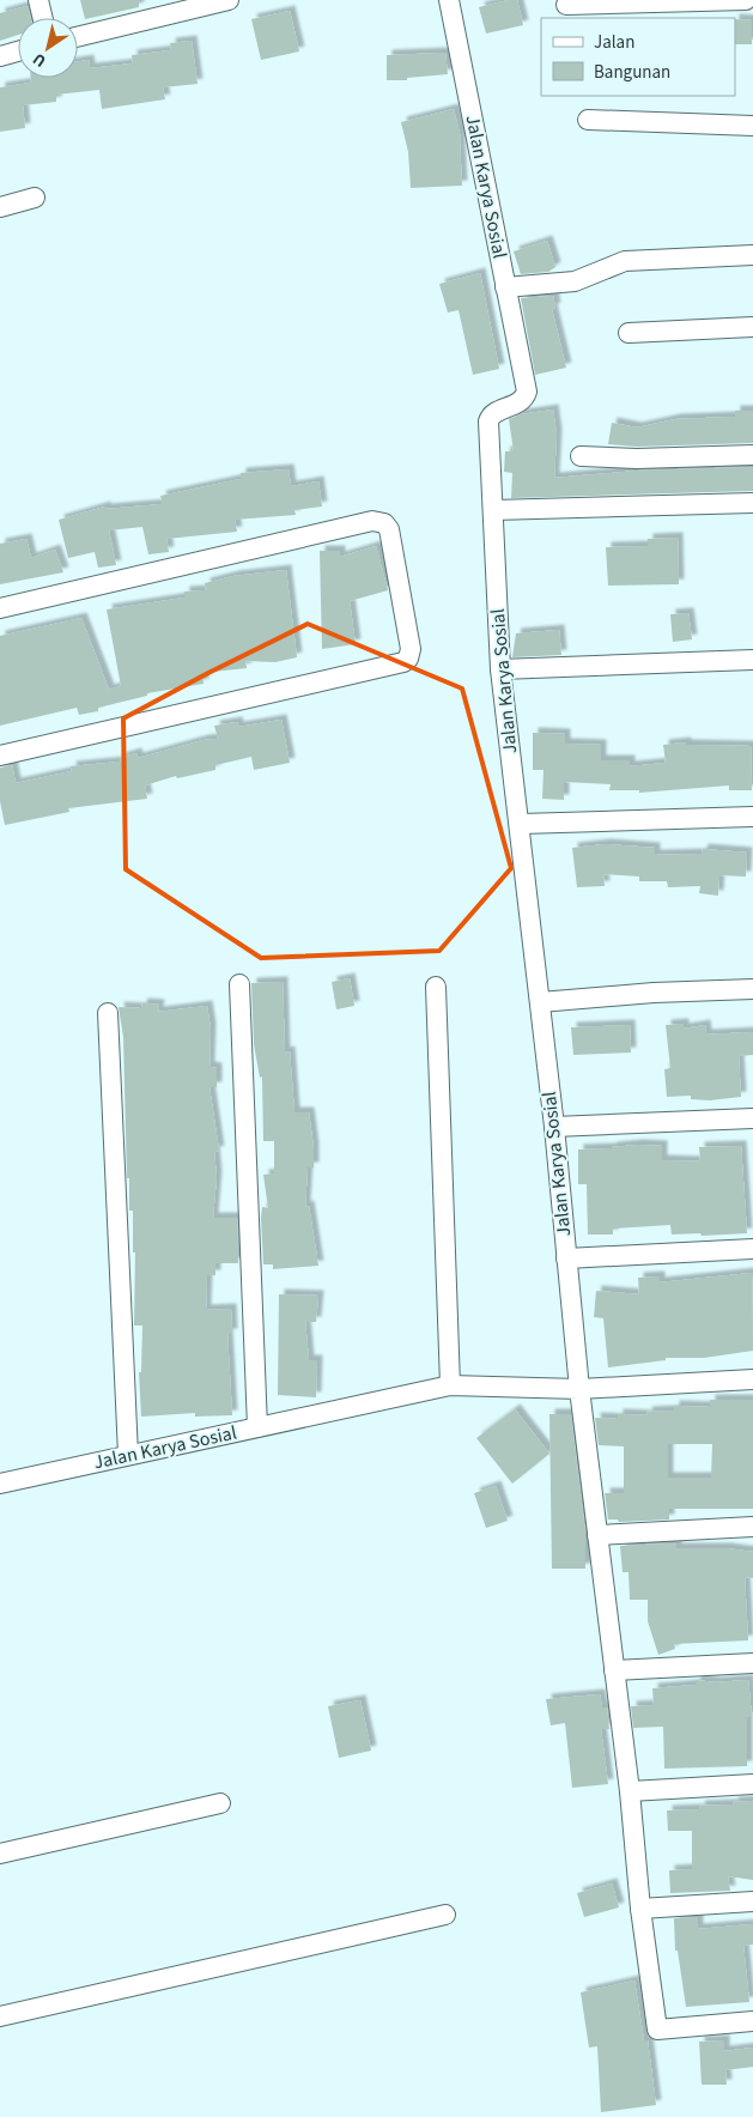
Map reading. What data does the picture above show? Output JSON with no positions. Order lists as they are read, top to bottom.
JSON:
{
  "streets": {
    "street": ["Jalan Karya Sosial"]
  },
  "legend": ["Jalan", "Bangunan"],
  "north": "bottom left"
}
